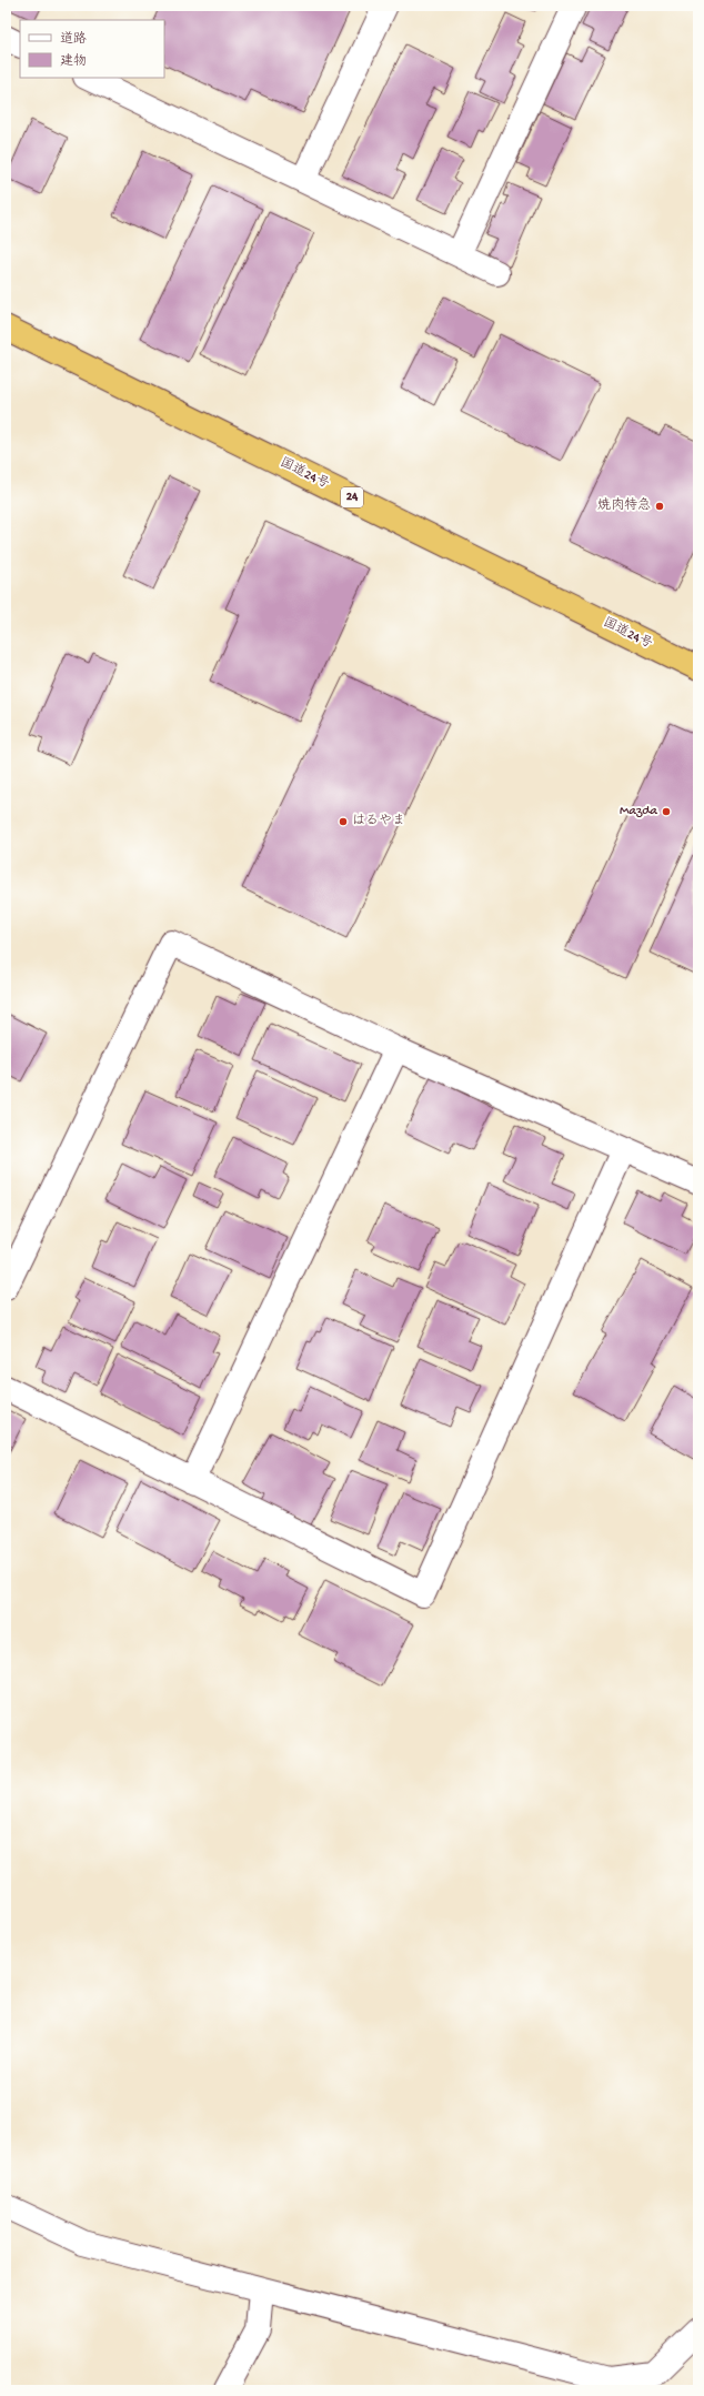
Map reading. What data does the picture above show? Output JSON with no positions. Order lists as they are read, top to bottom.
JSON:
{
  "streets": {
    "highway": ["国道24号", "24"]
  },
  "places": ["焼肉特急", "Mazda", "はるやま"],
  "legend": ["道路", "建物"]
}
